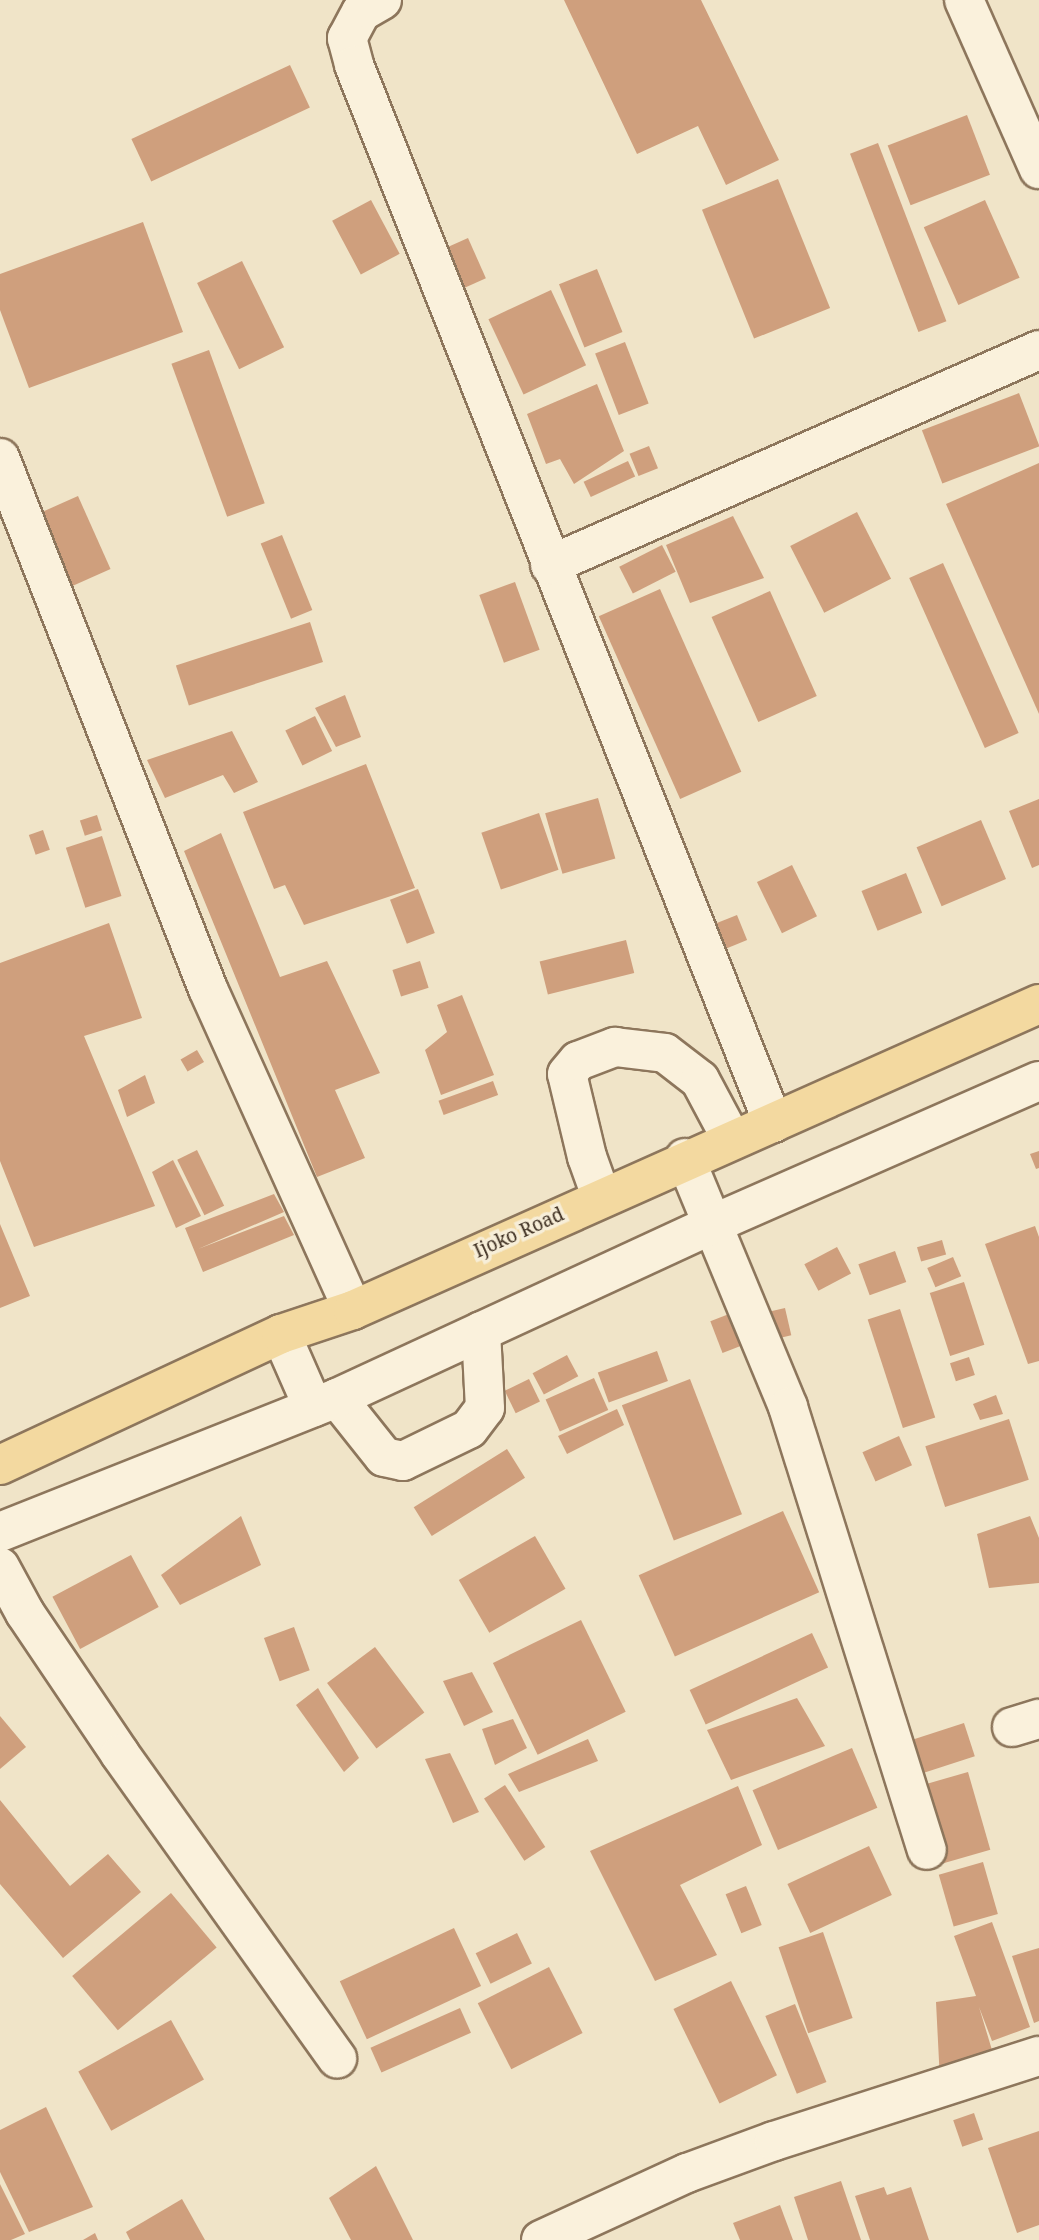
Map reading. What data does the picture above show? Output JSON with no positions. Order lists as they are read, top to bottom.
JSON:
{
  "streets": {
    "main road": ["Ijoko Road"]
  }
}
